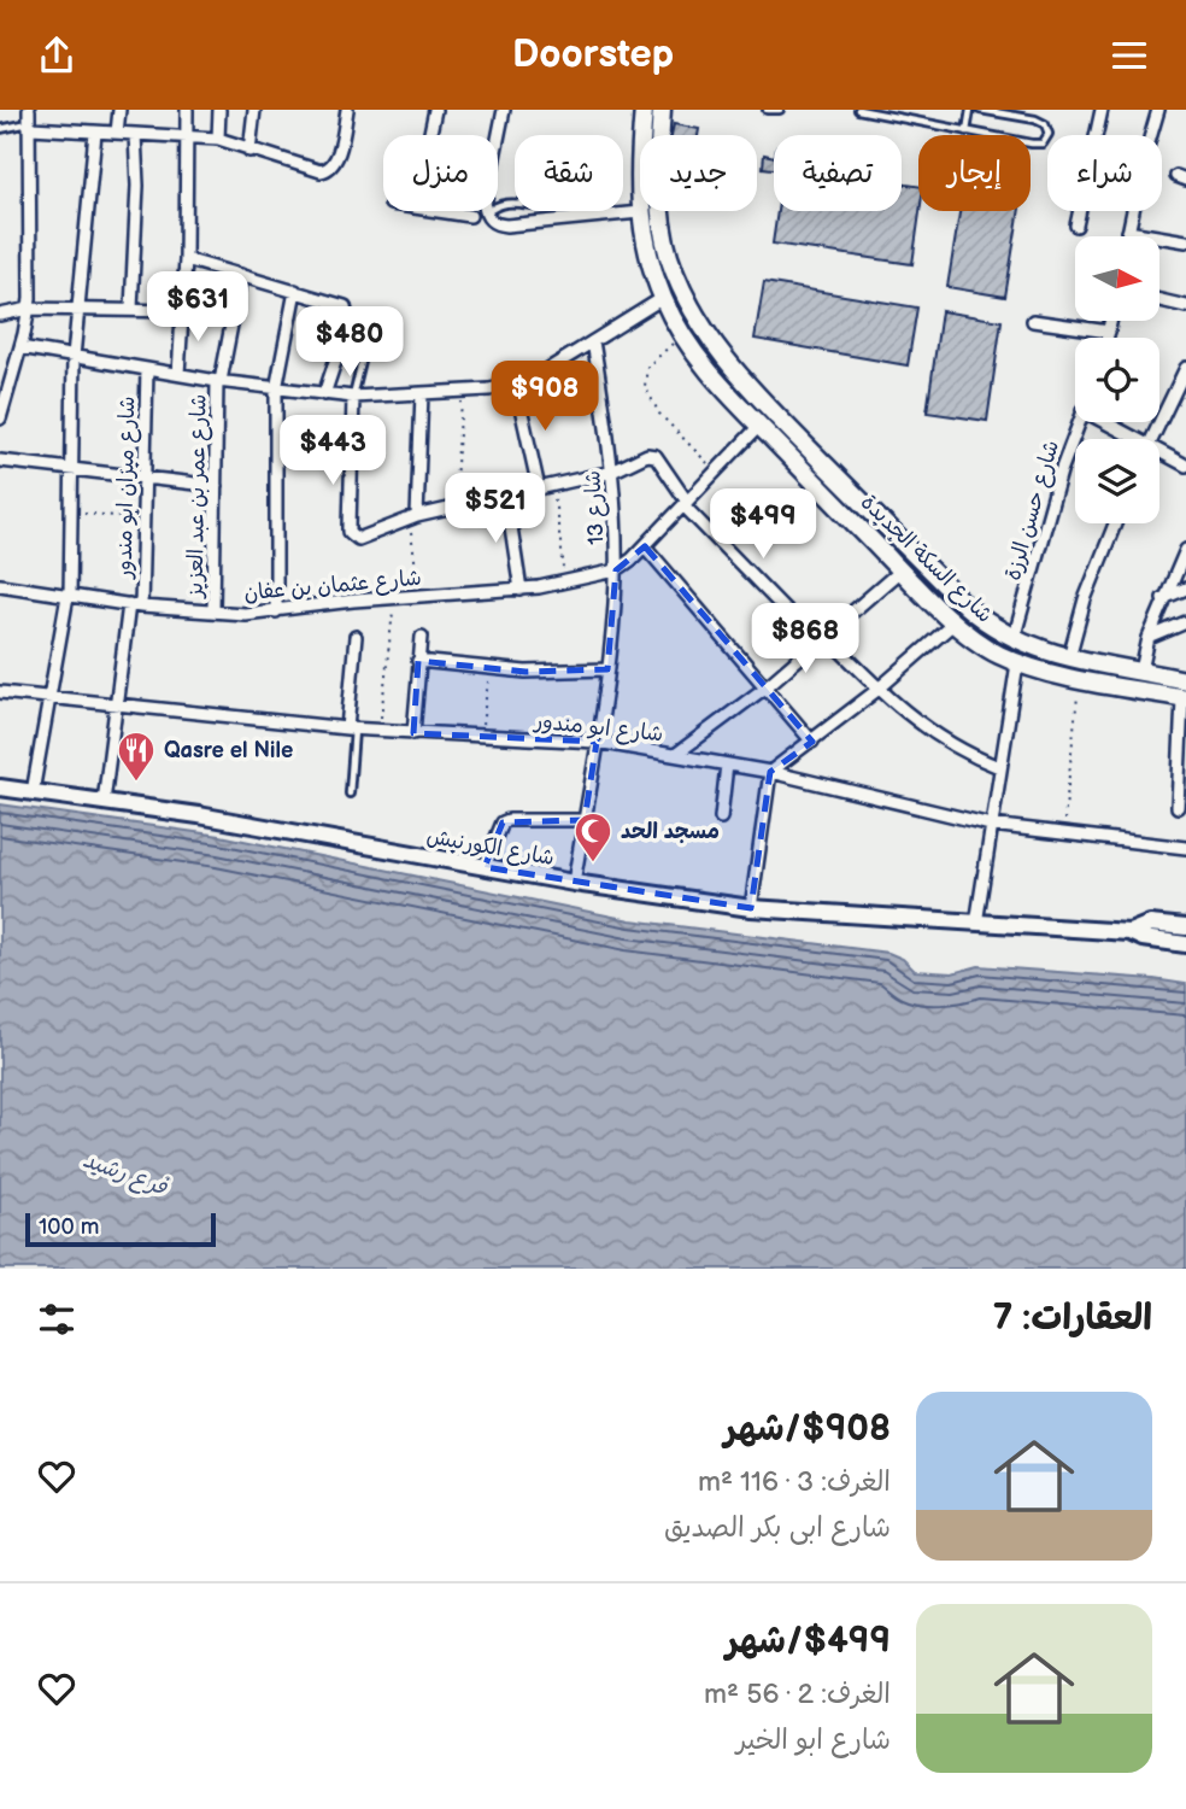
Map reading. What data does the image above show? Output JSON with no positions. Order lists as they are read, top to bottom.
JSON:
{
  "streets": {
    "main road": ["شارع السكة الجديدة", "شارع الكورنيش"],
    "street": [
      "شارع ميزان ابو مندور",
      "شارع عمر بن عبد العزيز",
      "شارع 13",
      "شارع حسن الرزة",
      "شارع عثمان بن عفان",
      "شارع ابو مندور"
    ]
  },
  "crossings": [
    ["شارع ميزان ابو مندور", "شارع عثمان بن عفان"],
    ["شارع ميزان ابو مندور", "شارع ابو مندور"],
    ["شارع ميزان ابو مندور", "شارع الكورنيش"],
    ["شارع عمر بن عبد العزيز", "شارع عثمان بن عفان"],
    ["شارع 13", "شارع عثمان بن عفان"],
    ["شارع 13", "شارع ابو مندور"],
    ["شارع 13", "شارع الكورنيش"],
    ["شارع حسن الرزة", "شارع السكة الجديدة"],
    ["شارع السكة الجديدة", "شارع عثمان بن عفان"]
  ],
  "water": ["فرع رشيد"],
  "places": {
    "restaurant": ["Qasre el Nile"],
    "mosque": ["مسجد الحد"]
  },
  "scale_bar": "100 m",
  "north": "right",
  "page": {
    "header": "Doorstep",
    "chip": [
      "شراء",
      "إيجار",
      "تصفية",
      "جديد",
      "شقة",
      "منزل"
    ],
    "price": [
      "$631",
      "$480",
      "$908",
      "$443",
      "$521",
      "$499",
      "$868"
    ],
    "scale": "100 m",
    "heading": "العقارات: 7",
    "list": [
      {
        "name": "$908/شهر",
        "note": "الغرف: 3 · 116 m² · شارع ابى بكر الصديق"
      },
      {
        "name": "$499/شهر",
        "note": "الغرف: 2 · 56 m² · شارع ابو الخير"
      }
    ]
  }
}
